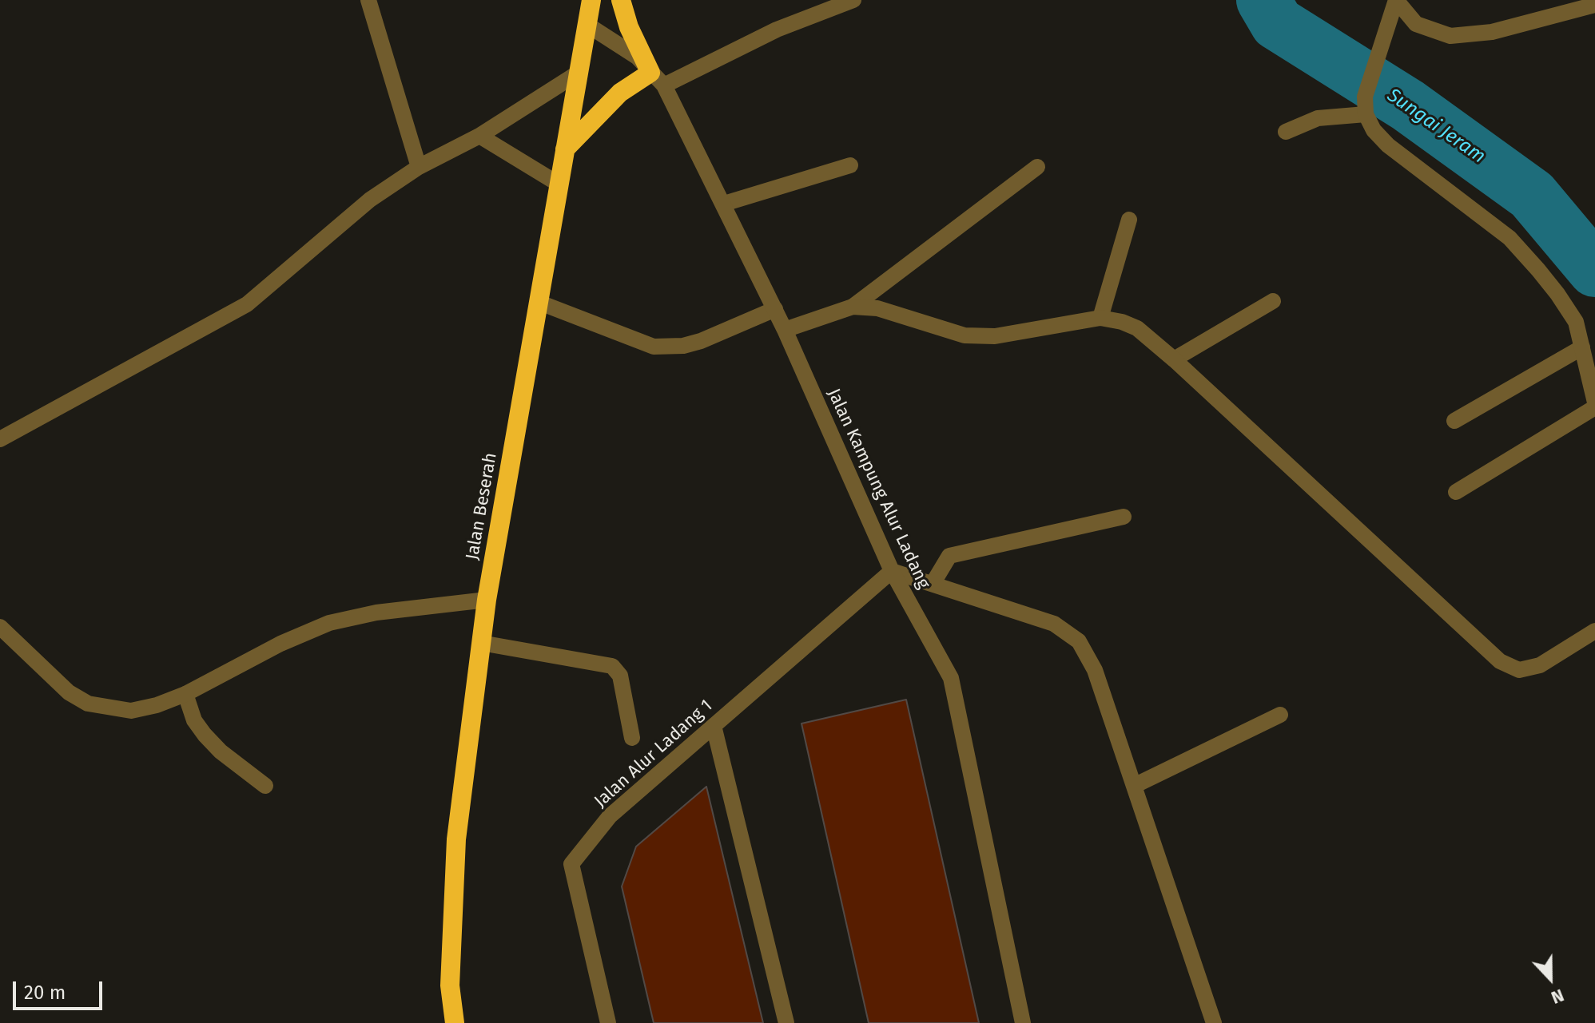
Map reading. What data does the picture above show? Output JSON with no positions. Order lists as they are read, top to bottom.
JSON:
{
  "streets": {
    "highway": ["Jalan Beserah"],
    "street": ["Jalan Kampung Alur Ladang", "Jalan Alur Ladang 1"]
  },
  "crossings": [
    ["Jalan Kampung Alur Ladang", "Jalan Beserah"],
    ["Jalan Kampung Alur Ladang", "Jalan Alur Ladang 1"]
  ],
  "water": ["Sungai Jeram"],
  "scale_bar": "20 m",
  "north": "bottom"
}
